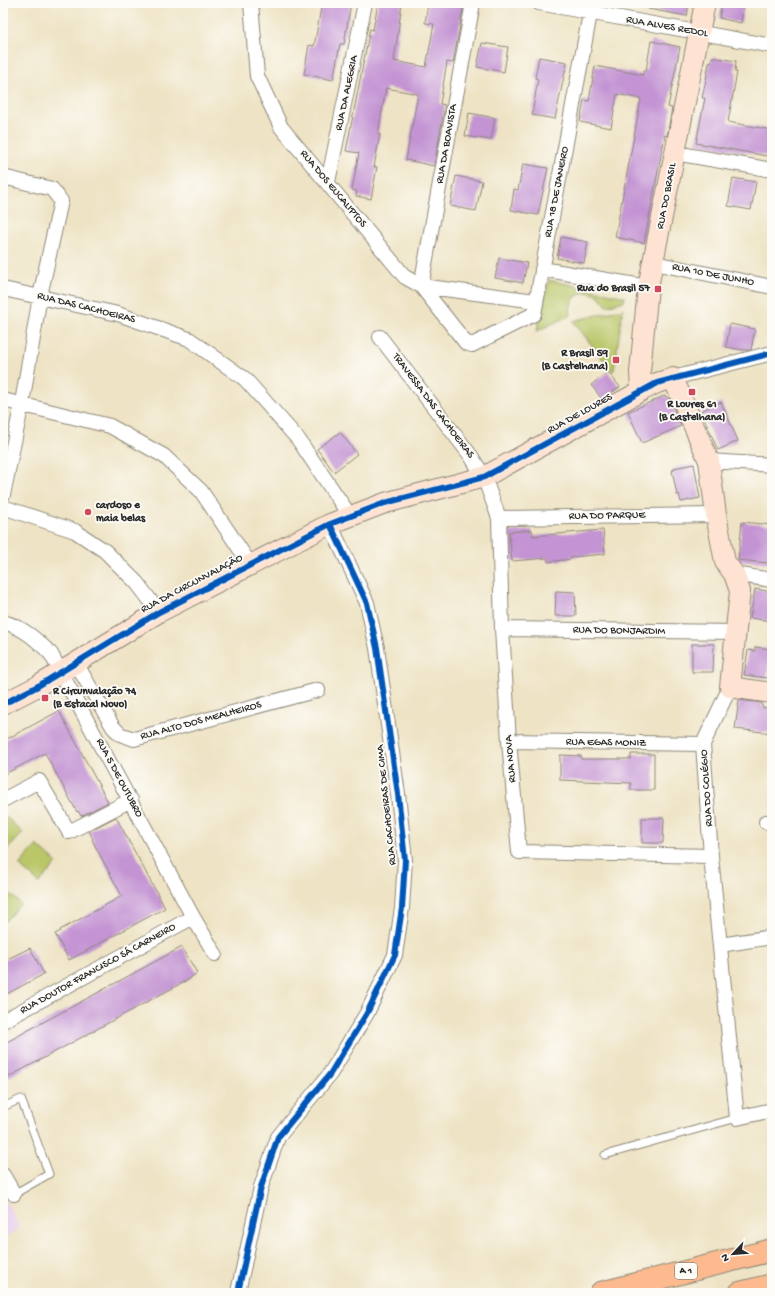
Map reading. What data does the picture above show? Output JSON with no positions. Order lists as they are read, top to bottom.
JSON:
{
  "streets": {
    "highway": ["A 1"],
    "street": [
      "RUA ALVES REDOL",
      "RUA DA ALEGRIA",
      "RUA DA BOAVISTA",
      "RUA DOS EUCALIPTOS",
      "RUA 18 DE JANEIRO",
      "RUA DO BRASIL",
      "RUA 10 DE JUNHO",
      "RUA DAS CACHOEIRAS",
      "TRAVESSA DAS CACHOEIRAS",
      "RUA DE LOURES",
      "RUA DO PARQUE",
      "RUA DA CIRCUNVALAÇÃO",
      "RUA DO BONJARDIM",
      "RUA ALTO DOS MEALHEIROS",
      "RUA EGAS MONIZ",
      "RUA NOVA",
      "RUA 5 DE OUTUBRO",
      "RUA DO COLÉGIO",
      "RUA CACHOEIRAS DE CIMA",
      "RUA DOUTOR FRANCISCO SÁ CARNEIRO"
    ]
  },
  "crossings": [
    ["RUA ALVES REDOL", "RUA 18 DE JANEIRO"],
    ["RUA ALVES REDOL", "RUA DO BRASIL"],
    ["RUA DA ALEGRIA", "RUA DOS EUCALIPTOS"],
    ["RUA DA BOAVISTA", "RUA DOS EUCALIPTOS"],
    ["RUA DOS EUCALIPTOS", "RUA 18 DE JANEIRO"],
    ["RUA DO BRASIL", "RUA 10 DE JUNHO"],
    ["RUA DO BRASIL", "RUA DE LOURES"],
    ["RUA DAS CACHOEIRAS", "RUA DA CIRCUNVALAÇÃO"],
    ["TRAVESSA DAS CACHOEIRAS", "RUA DE LOURES"],
    ["TRAVESSA DAS CACHOEIRAS", "RUA NOVA"],
    ["RUA DE LOURES", "RUA DA CIRCUNVALAÇÃO"],
    ["RUA DE LOURES", "RUA NOVA"],
    ["RUA DE LOURES", "RUA DO COLÉGIO"],
    ["RUA DO PARQUE", "RUA NOVA"],
    ["RUA DO PARQUE", "RUA DO COLÉGIO"],
    ["RUA DA CIRCUNVALAÇÃO", "RUA ALTO DOS MEALHEIROS"],
    ["RUA DA CIRCUNVALAÇÃO", "RUA 5 DE OUTUBRO"],
    ["RUA DA CIRCUNVALAÇÃO", "RUA CACHOEIRAS DE CIMA"],
    ["RUA DO BONJARDIM", "RUA NOVA"],
    ["RUA DO BONJARDIM", "RUA DO COLÉGIO"],
    ["RUA ALTO DOS MEALHEIROS", "RUA 5 DE OUTUBRO"],
    ["RUA EGAS MONIZ", "RUA NOVA"],
    ["RUA EGAS MONIZ", "RUA DO COLÉGIO"],
    ["RUA NOVA", "RUA DO COLÉGIO"],
    ["RUA 5 DE OUTUBRO", "RUA DOUTOR FRANCISCO SÁ CARNEIRO"]
  ],
  "places": {
    "transit": [
      "Rua do Brasil 57",
      "R Brasil 59 (B Castelhana)",
      "R Loures 61 (B Castelhana)",
      "R Circunvalação 74 (B Estacal Novo)"
    ],
    "other": ["cardoso e maia belas"]
  },
  "north": "bottom left"
}
